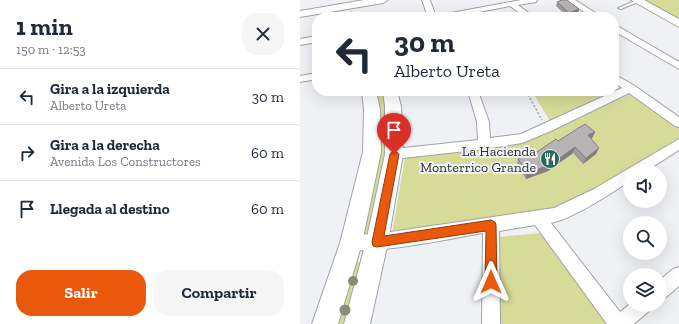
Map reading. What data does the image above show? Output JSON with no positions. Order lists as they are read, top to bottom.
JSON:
{
  "places": {
    "restaurant": ["La Hacienda Monterrico Grande"]
  },
  "page": {
    "heading": ["1 min", "150 m · 12:53"],
    "turn": ["30 m", "Alberto Ureta"],
    "list": [
      {
        "name": "Gira a la izquierda",
        "note": "Alberto Ureta",
        "value": "30 m"
      },
      {
        "name": "Gira a la derecha",
        "note": "Avenida Los Constructores",
        "value": "60 m"
      },
      {
        "name": "Llegada al destino",
        "value": "60 m"
      }
    ],
    "buttons": ["Salir", "Compartir"]
  }
}
